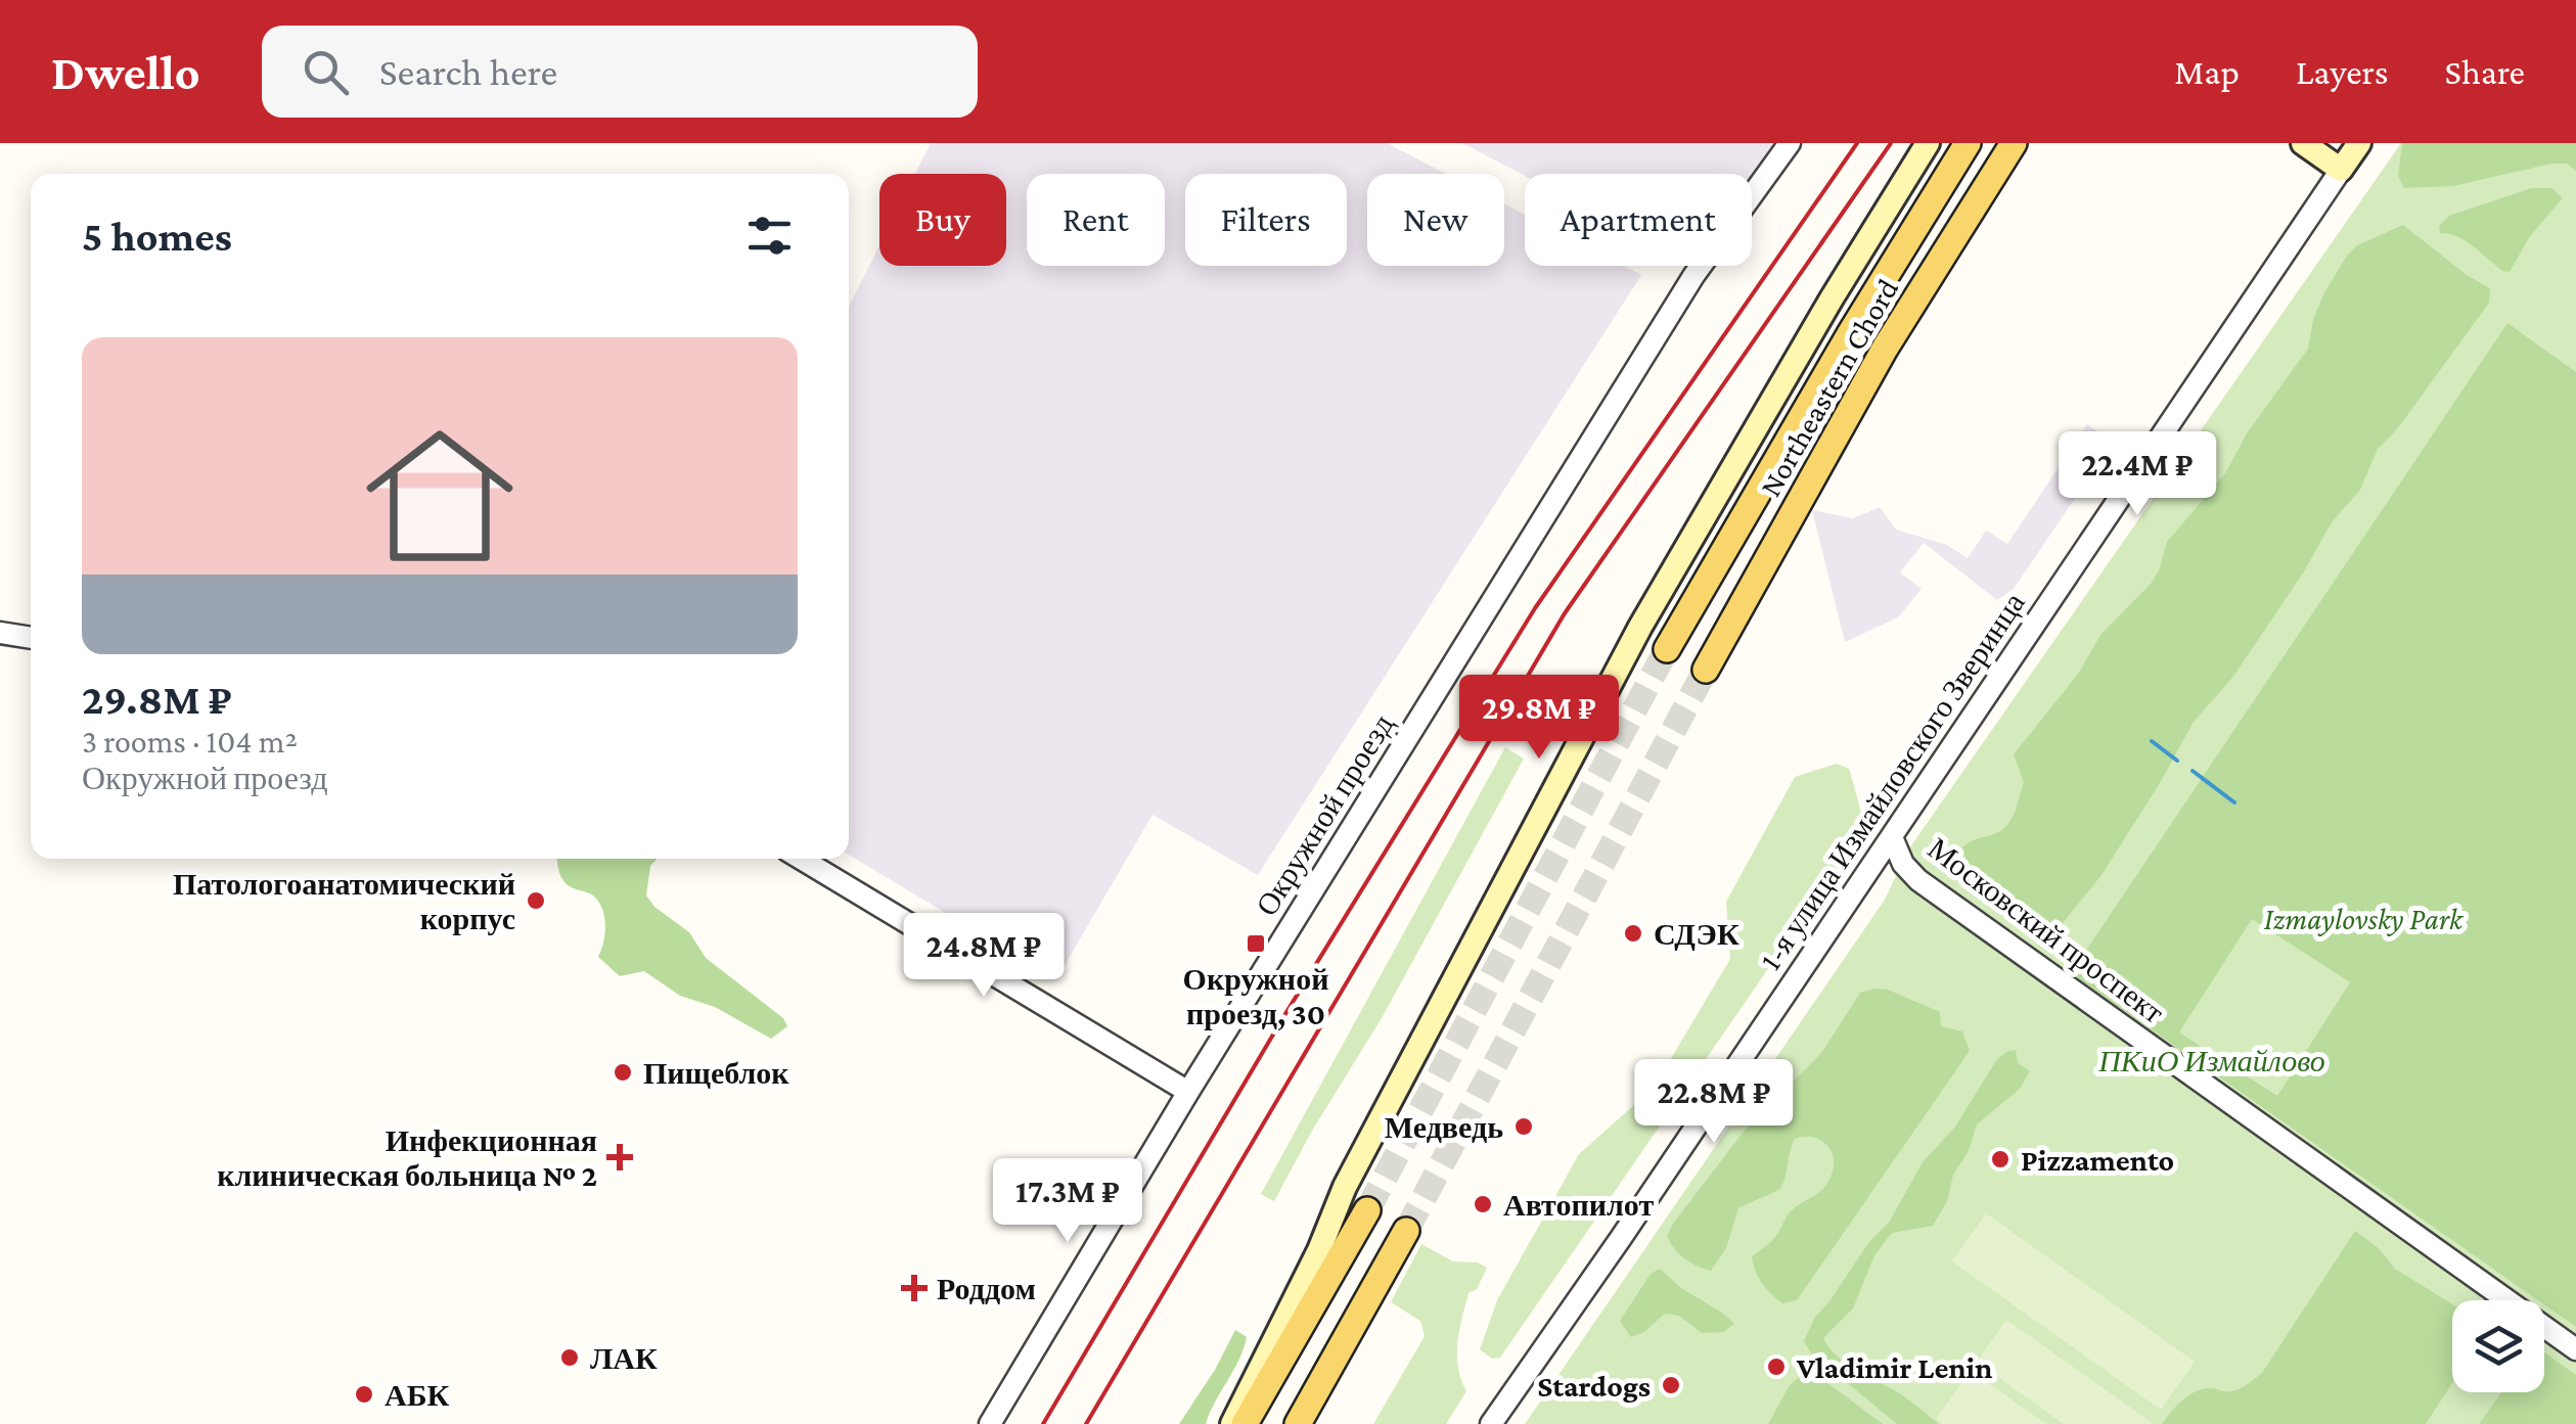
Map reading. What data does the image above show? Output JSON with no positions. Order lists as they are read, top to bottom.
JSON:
{
  "streets": {
    "main road": ["Northeastern Chord"],
    "street": ["1-я улица Измайловского Зверинца", "Окружной проезд", "Московский проспект"]
  },
  "crossings": [
    ["1-я улица Измайловского Зверинца", "Московский проспект"]
  ],
  "parks": ["Izmaylovsky Park", "ПКиО Измайлово"],
  "places": {
    "other": [
      "Патологоанатомический корпус",
      "СДЭК",
      "Пищеблок",
      "Медведь",
      "Pizzamento",
      "Автопилот",
      "ЛАК",
      "Vladimir Lenin",
      "Stardogs",
      "АБК"
    ],
    "transit": ["Окружной проезд, 30"],
    "health": ["Инфекционная клиническая больница № 2", "Роддом"]
  },
  "page": {
    "header": "Dwello",
    "search": "Search here",
    "nav": ["Map", "Layers", "Share"],
    "chip": [
      "Buy",
      "Rent",
      "Filters",
      "New",
      "Apartment"
    ],
    "heading": "5 homes",
    "list": [
      {
        "name": "29.8M ₽",
        "note": "3 rooms · 104 m² · Окружной проезд"
      }
    ],
    "price": [
      "22.4M ₽",
      "29.8M ₽",
      "24.8M ₽",
      "22.8M ₽",
      "17.3M ₽"
    ]
  }
}
